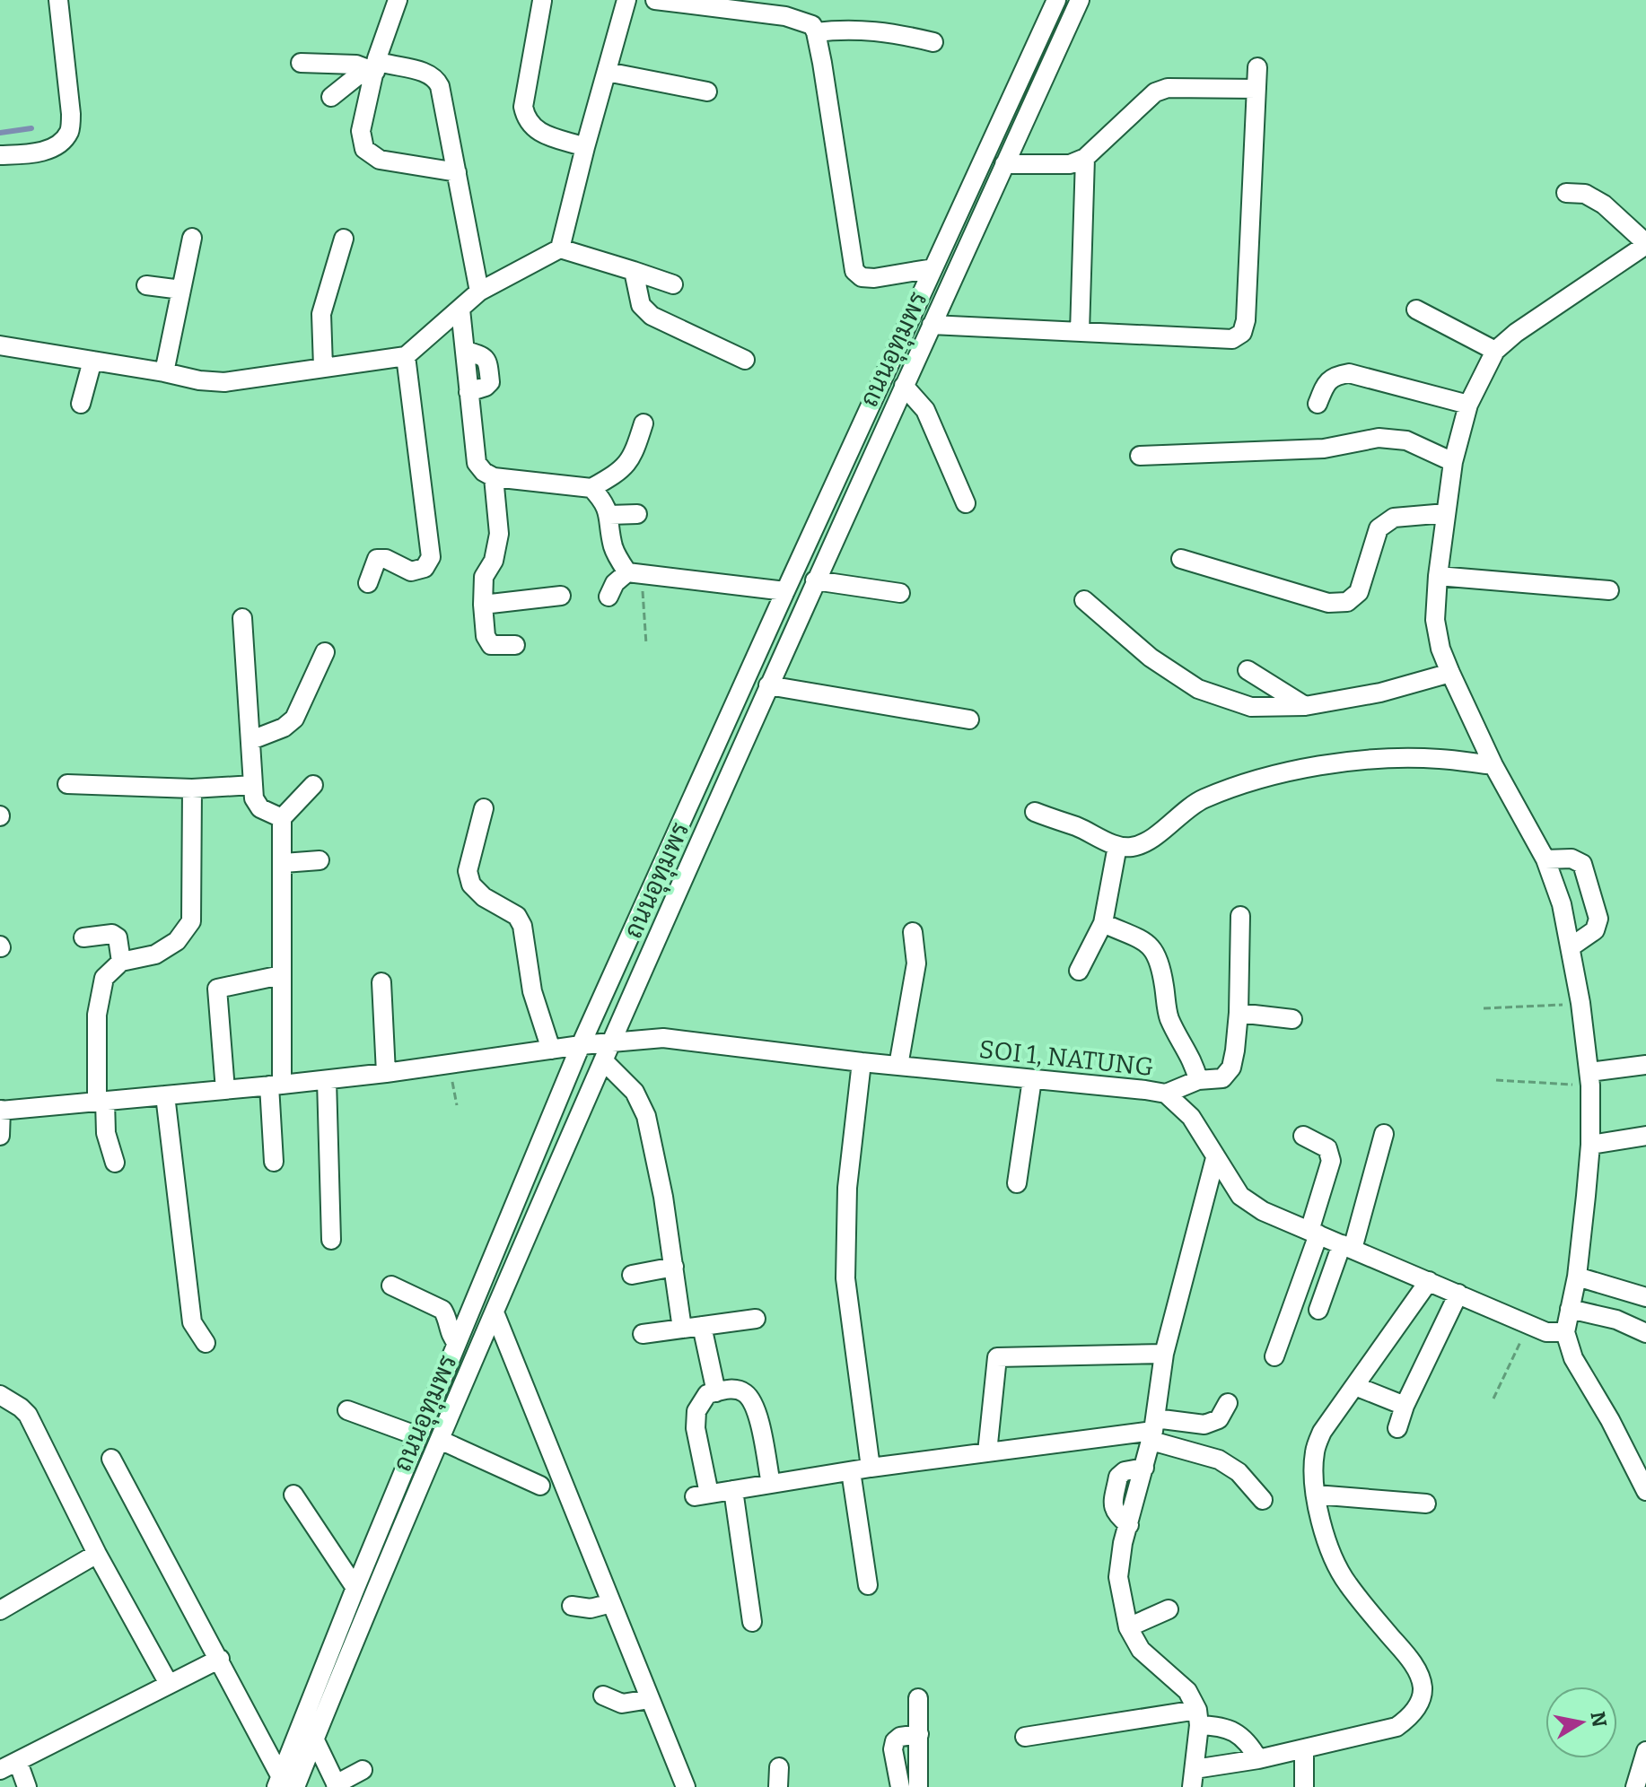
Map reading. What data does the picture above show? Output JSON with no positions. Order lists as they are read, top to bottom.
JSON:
{
  "streets": {
    "street": ["ถนนอุทุมพร", "SOI 1, NATUNG"]
  },
  "crossings": [
    ["ถนนอุทุมพร", "SOI 1, NATUNG"]
  ],
  "north": "right"
}
